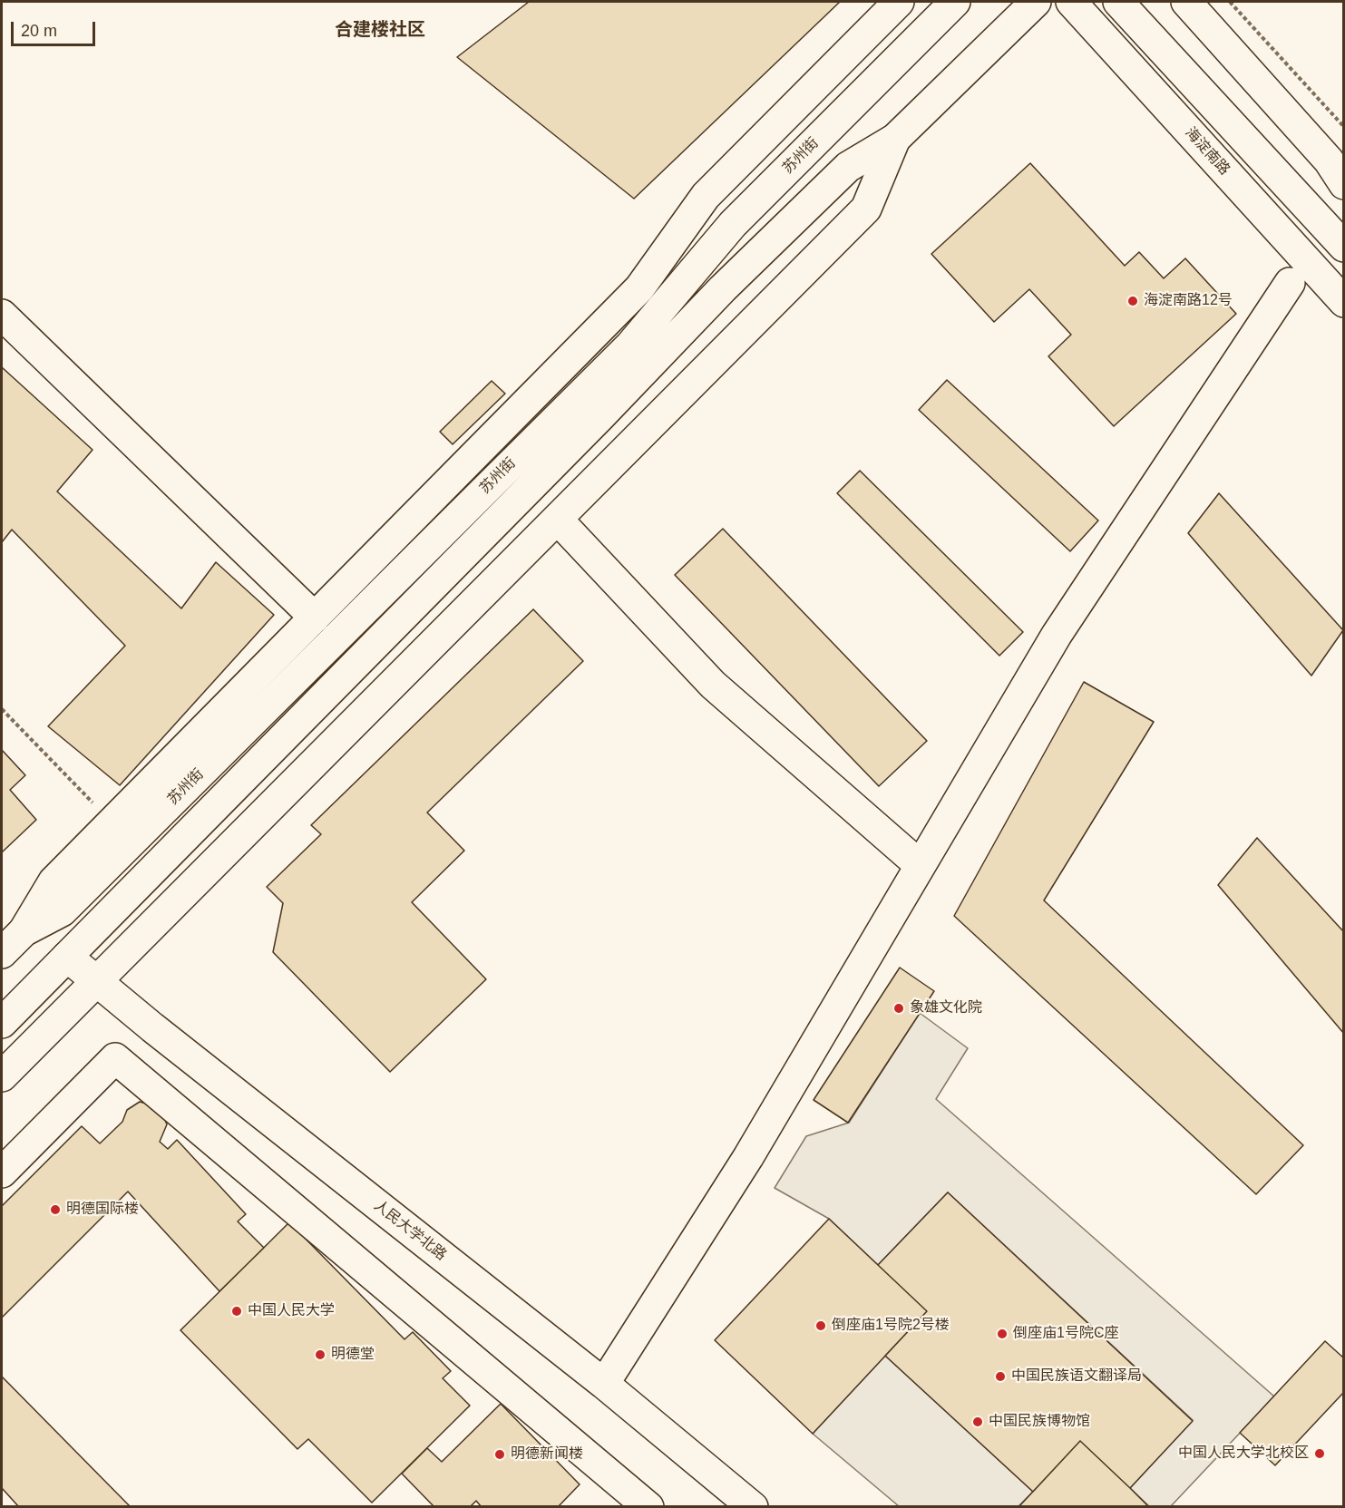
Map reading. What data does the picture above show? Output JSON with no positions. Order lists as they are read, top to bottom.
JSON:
{
  "streets": {
    "street": ["海淀南路", "苏州街", "人民大学北路"]
  },
  "districts": ["合建楼社区"],
  "places": [
    "海淀南路12号",
    "象雄文化院",
    "明德国际楼",
    "中国人民大学",
    "倒座庙1号院2号楼",
    "倒座庙1号院C座",
    "明德堂",
    "中国民族语文翻译局",
    "中国民族博物馆",
    "中国人民大学北校区",
    "明德新闻楼"
  ],
  "scale_bar": "20 m"
}
